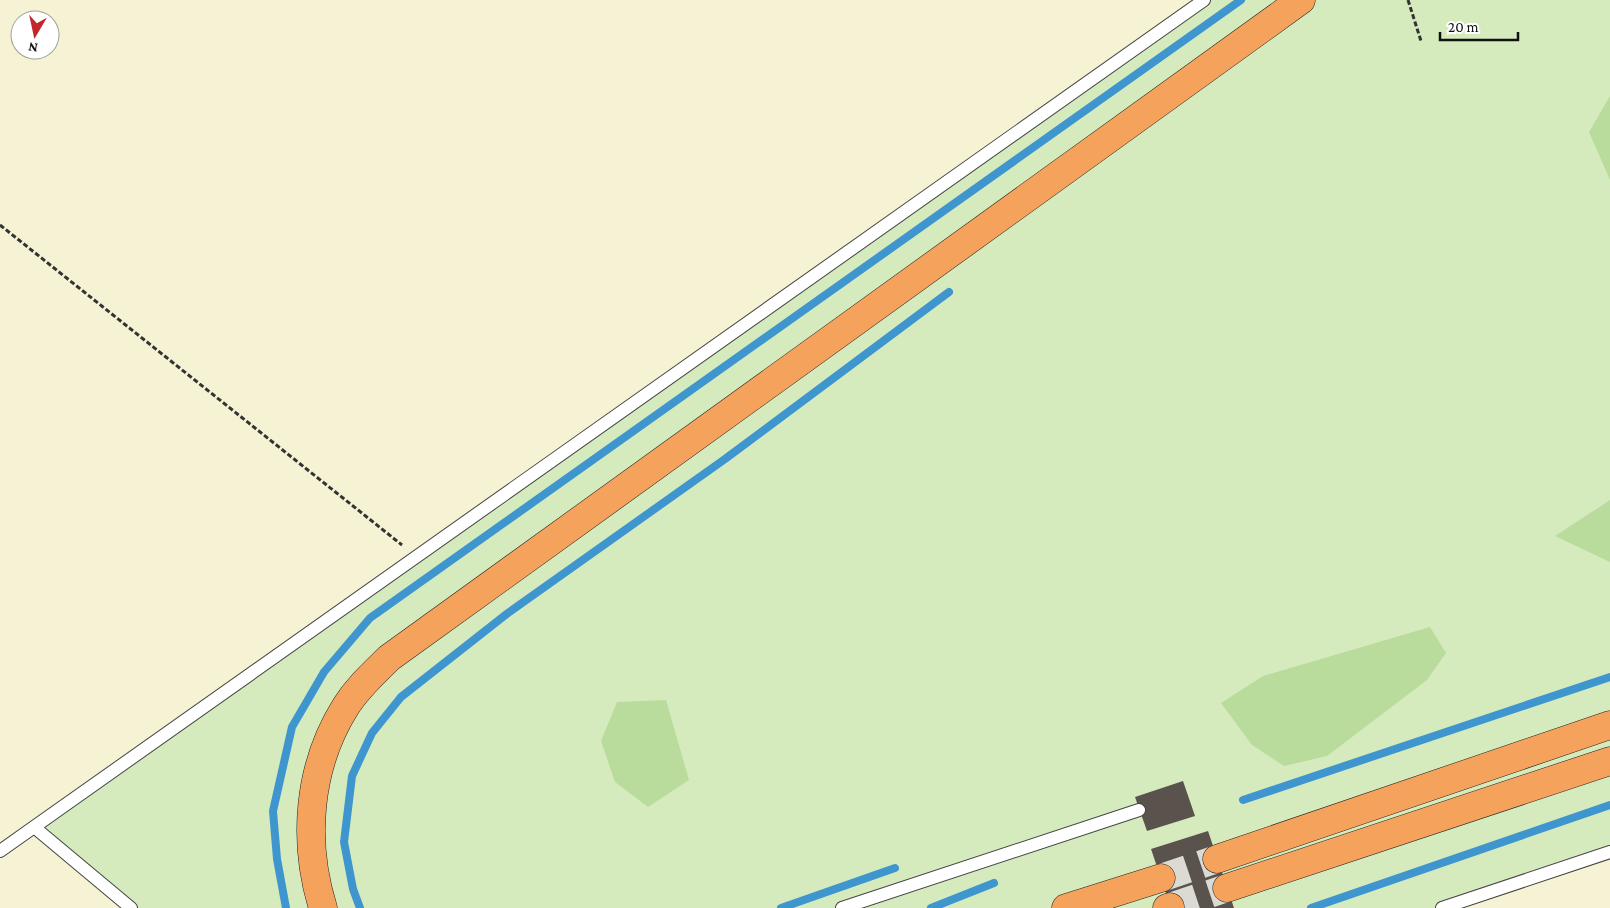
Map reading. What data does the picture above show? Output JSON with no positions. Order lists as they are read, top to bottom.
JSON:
{
  "scale_bar": "20 m",
  "north": "bottom"
}
